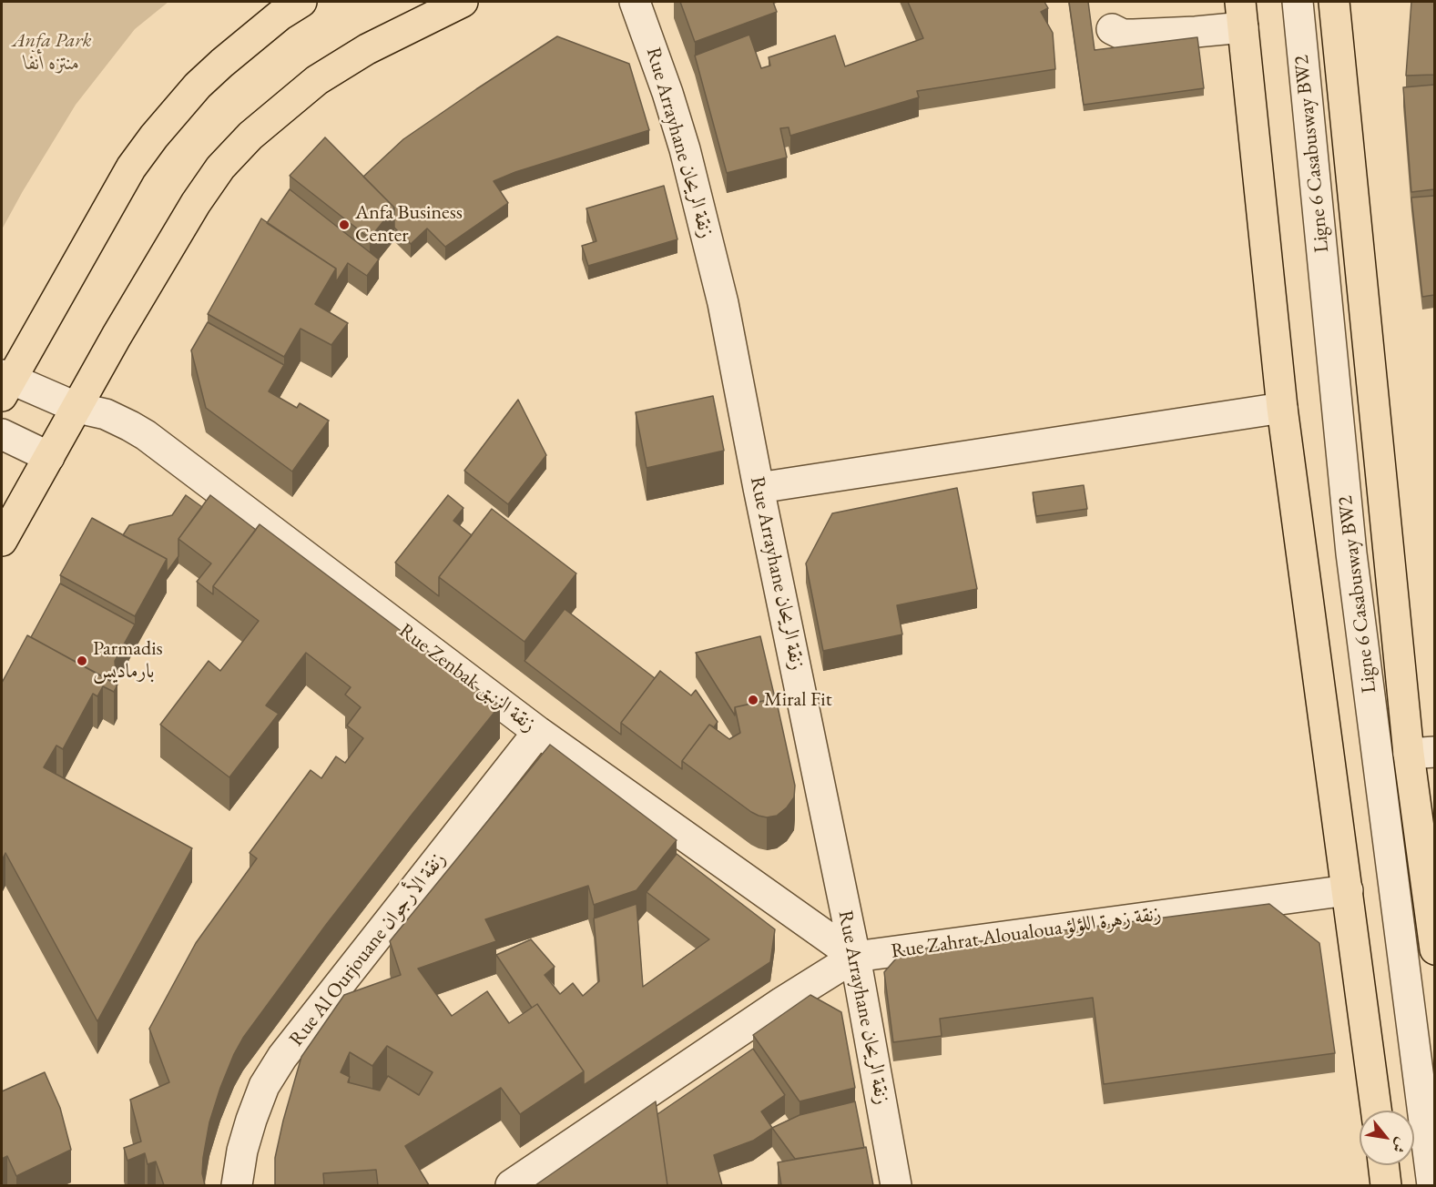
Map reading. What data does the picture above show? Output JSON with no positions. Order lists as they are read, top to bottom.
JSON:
{
  "streets": {
    "street": [
      "Rue Arrayhane زنقة الريحان",
      "Ligne 6 Casabusway BW2",
      "Rue Zenbak زنقة الزنبق",
      "Rue Zahrat Aloualoua زنقة زهرة اللؤلؤ",
      "Rue Al Ourjouane زنقة الأرجوان"
    ]
  },
  "crossings": [
    ["Rue Arrayhane زنقة الريحان", "Rue Zenbak زنقة الزنبق"],
    ["Rue Arrayhane زنقة الريحان", "Rue Zahrat Aloualoua زنقة زهرة اللؤلؤ"],
    ["Rue Zenbak زنقة الزنبق", "Rue Zahrat Aloualoua زنقة زهرة اللؤلؤ"],
    ["Rue Zenbak زنقة الزنبق", "Rue Al Ourjouane زنقة الأرجوان"]
  ],
  "parks": ["Anfa Park منتزه أنفا"],
  "places": ["Anfa Business Center", "Parmadis بارماديس", "Miral Fit"],
  "north": "bottom right"
}
